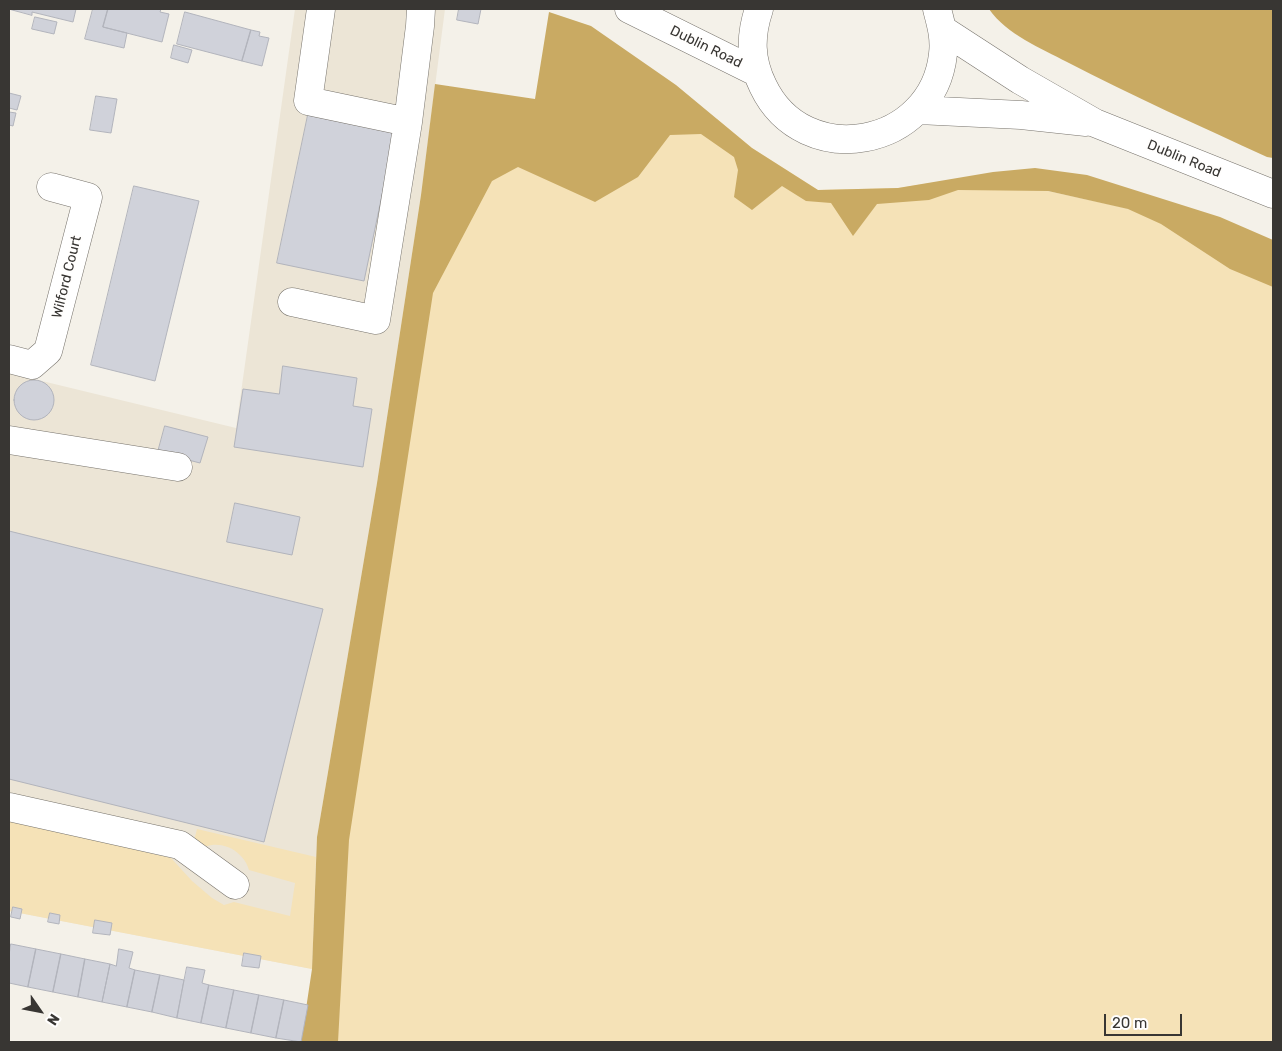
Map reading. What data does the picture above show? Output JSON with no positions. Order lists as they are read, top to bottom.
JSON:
{
  "streets": {
    "main road": ["Dublin Road", "Wilford Court"]
  },
  "scale_bar": "20 m",
  "north": "bottom right"
}
